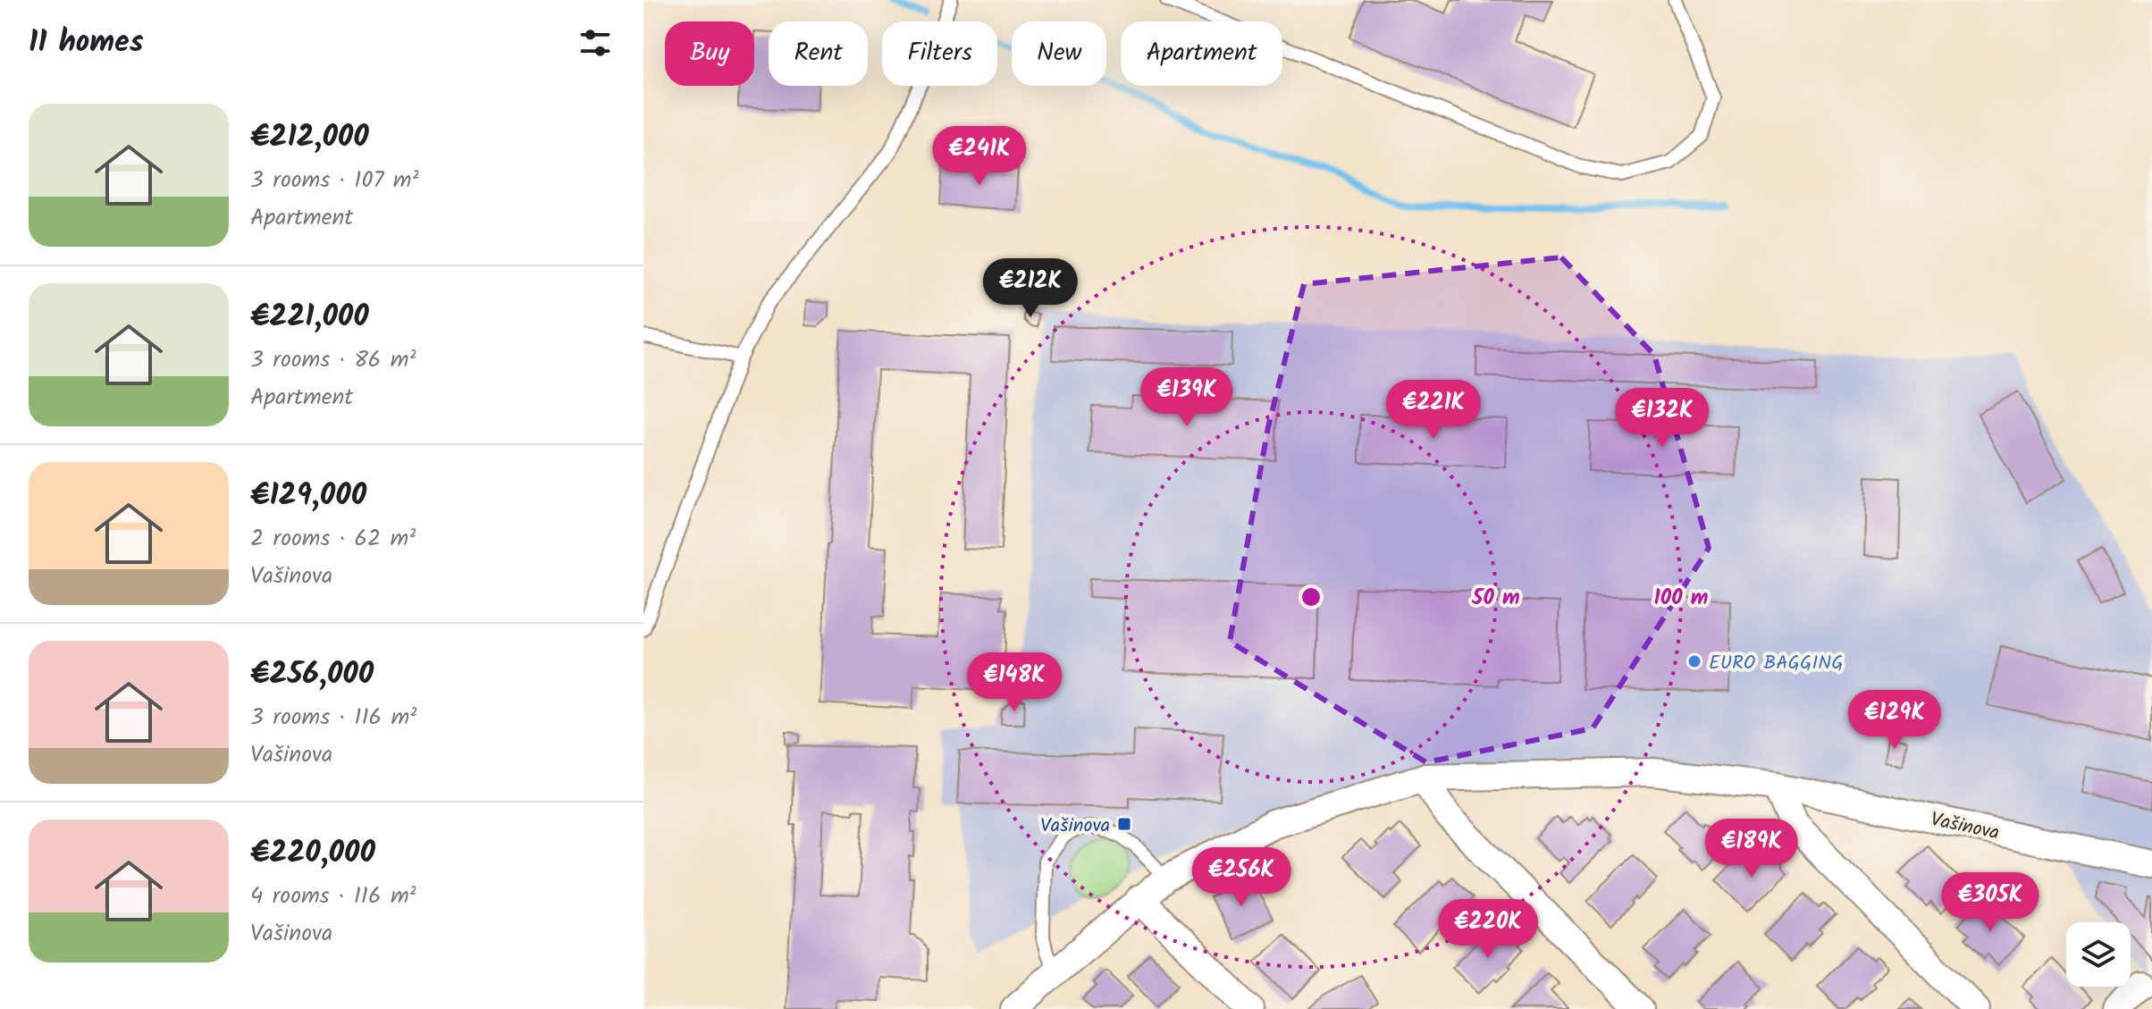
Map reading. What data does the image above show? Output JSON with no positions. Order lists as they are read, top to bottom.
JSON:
{
  "streets": {
    "street": ["Vašinova"]
  },
  "places": {
    "other": ["EURO BAGGING"],
    "transit": ["Vašinova"]
  },
  "page": {
    "heading": "11 homes",
    "chip": [
      "Buy",
      "Rent",
      "Filters",
      "New",
      "Apartment"
    ],
    "list": [
      {
        "name": "€212,000",
        "note": "3 rooms · 107 m² · Apartment"
      },
      {
        "name": "€221,000",
        "note": "3 rooms · 86 m² · Apartment"
      },
      {
        "name": "€129,000",
        "note": "2 rooms · 62 m² · Vašinova"
      },
      {
        "name": "€256,000",
        "note": "3 rooms · 116 m² · Vašinova"
      },
      {
        "name": "€220,000",
        "note": "4 rooms · 116 m² · Vašinova"
      }
    ],
    "price": [
      "€241K",
      "€212K",
      "€139K",
      "€221K",
      "€132K",
      "€148K",
      "€129K",
      "€189K",
      "€256K",
      "€305K",
      "€220K"
    ]
  },
  "rings": ["50 m", "100 m"]
}
